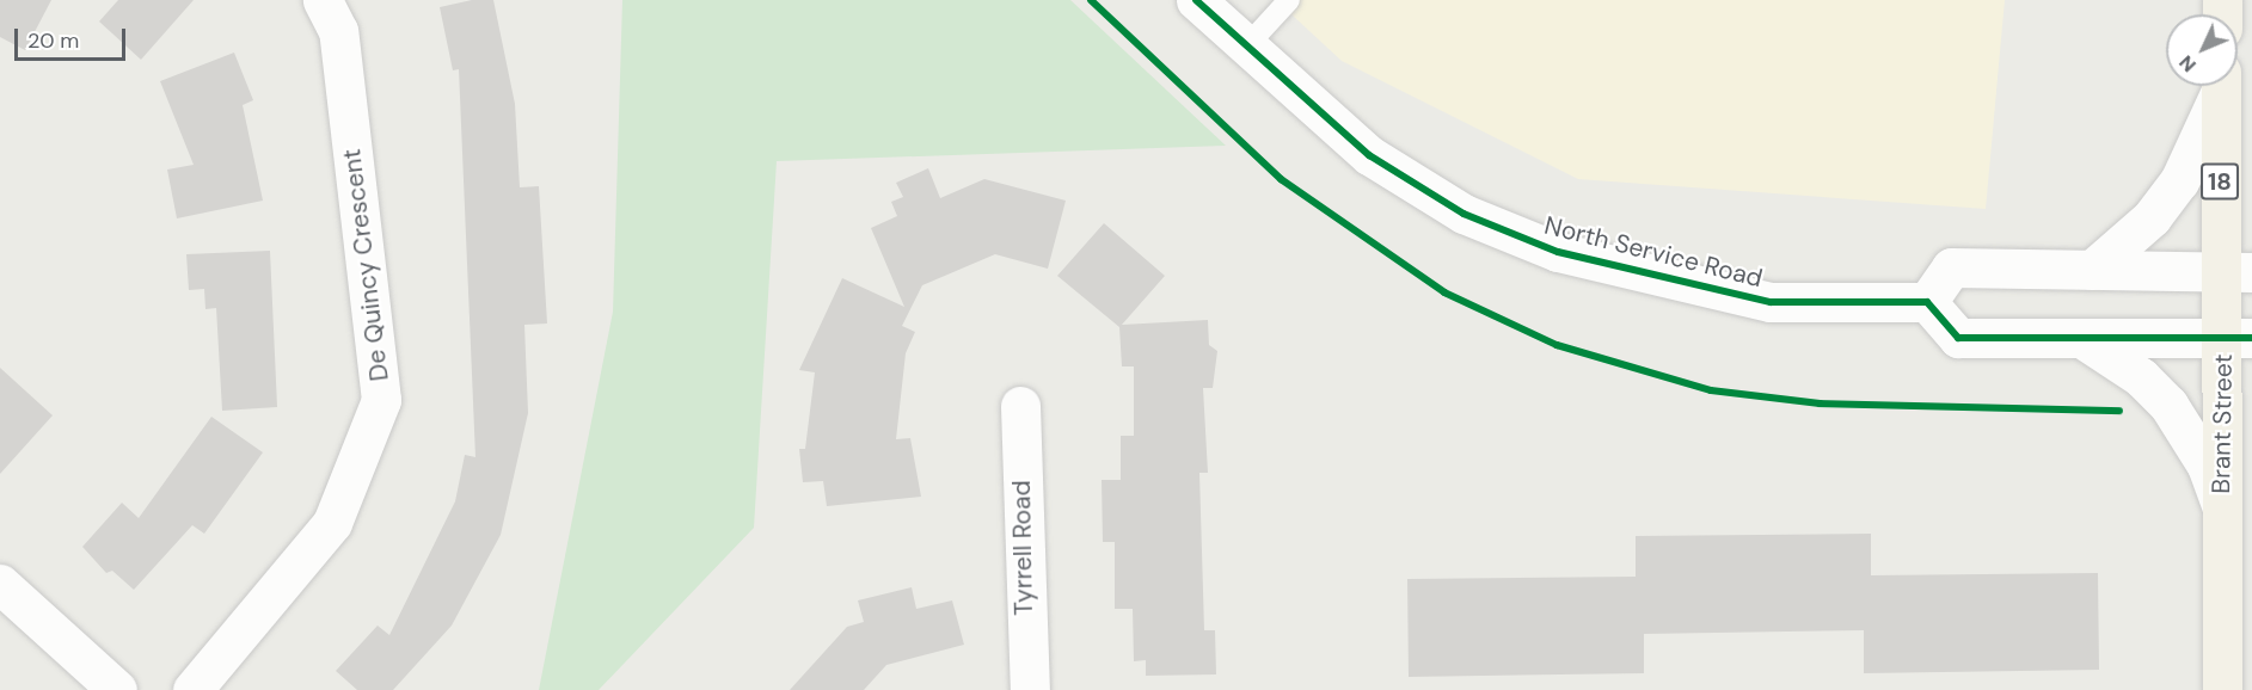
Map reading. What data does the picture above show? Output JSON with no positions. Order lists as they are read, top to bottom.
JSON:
{
  "streets": {
    "main road": ["18", "Brant Street"],
    "street": ["North Service Road", "De Quincy Crescent", "Tyrrell Road"]
  },
  "scale_bar": "20 m",
  "north": "bottom left"
}
